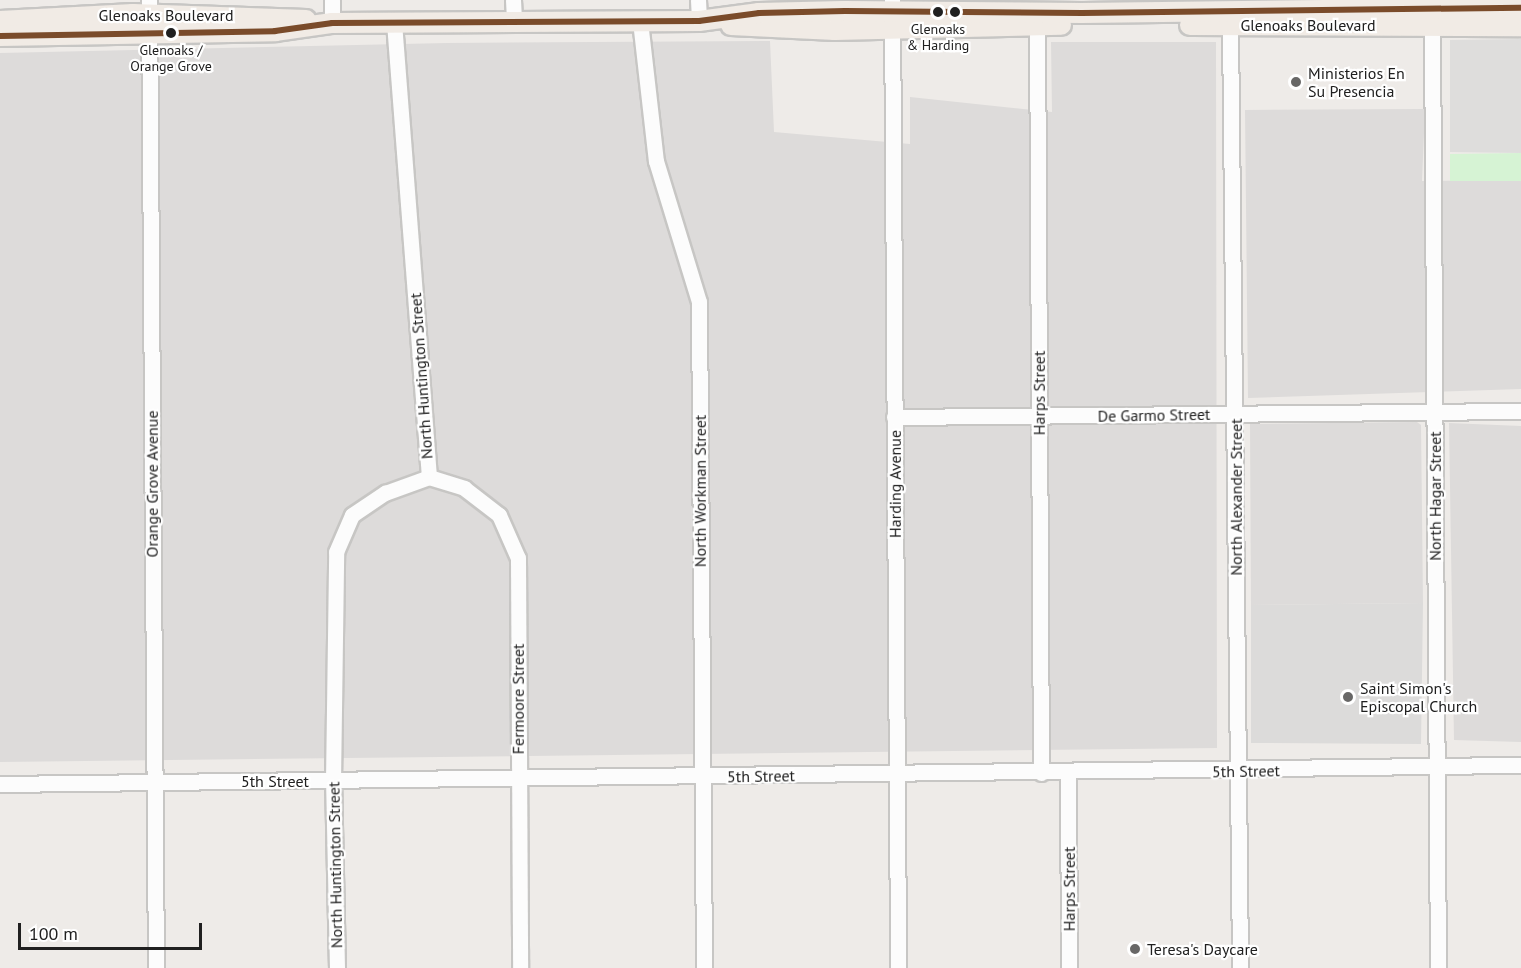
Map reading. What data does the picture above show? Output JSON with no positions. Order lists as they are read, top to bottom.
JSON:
{
  "streets": {
    "main road": ["Glenoaks Boulevard"],
    "street": [
      "North Huntington Street",
      "Harps Street",
      "De Garmo Street",
      "Orange Grove Avenue",
      "Harding Avenue",
      "North Workman Street",
      "North Hagar Street",
      "North Alexander Street",
      "Fermoore Street",
      "5th Street"
    ]
  },
  "crossings": [
    ["Glenoaks Boulevard", "North Huntington Street"],
    ["Glenoaks Boulevard", "Harps Street"],
    ["Glenoaks Boulevard", "Orange Grove Avenue"],
    ["Glenoaks Boulevard", "Harding Avenue"],
    ["Glenoaks Boulevard", "North Workman Street"],
    ["Glenoaks Boulevard", "North Hagar Street"],
    ["Glenoaks Boulevard", "North Alexander Street"],
    ["North Huntington Street", "Fermoore Street"],
    ["North Huntington Street", "5th Street"],
    ["Harps Street", "De Garmo Street"],
    ["Harps Street", "5th Street"],
    ["De Garmo Street", "Harding Avenue"],
    ["De Garmo Street", "North Hagar Street"],
    ["De Garmo Street", "North Alexander Street"],
    ["Orange Grove Avenue", "5th Street"],
    ["Harding Avenue", "5th Street"],
    ["North Workman Street", "5th Street"],
    ["North Hagar Street", "5th Street"],
    ["North Alexander Street", "5th Street"],
    ["Fermoore Street", "5th Street"]
  ],
  "places": [
    "Glenoaks & Harding",
    "Glenoaks / Orange Grove",
    "Ministerios En Su Presencia",
    "Saint Simon's Episcopal Church",
    "Teresa's Daycare"
  ],
  "scale_bar": "100 m"
}
